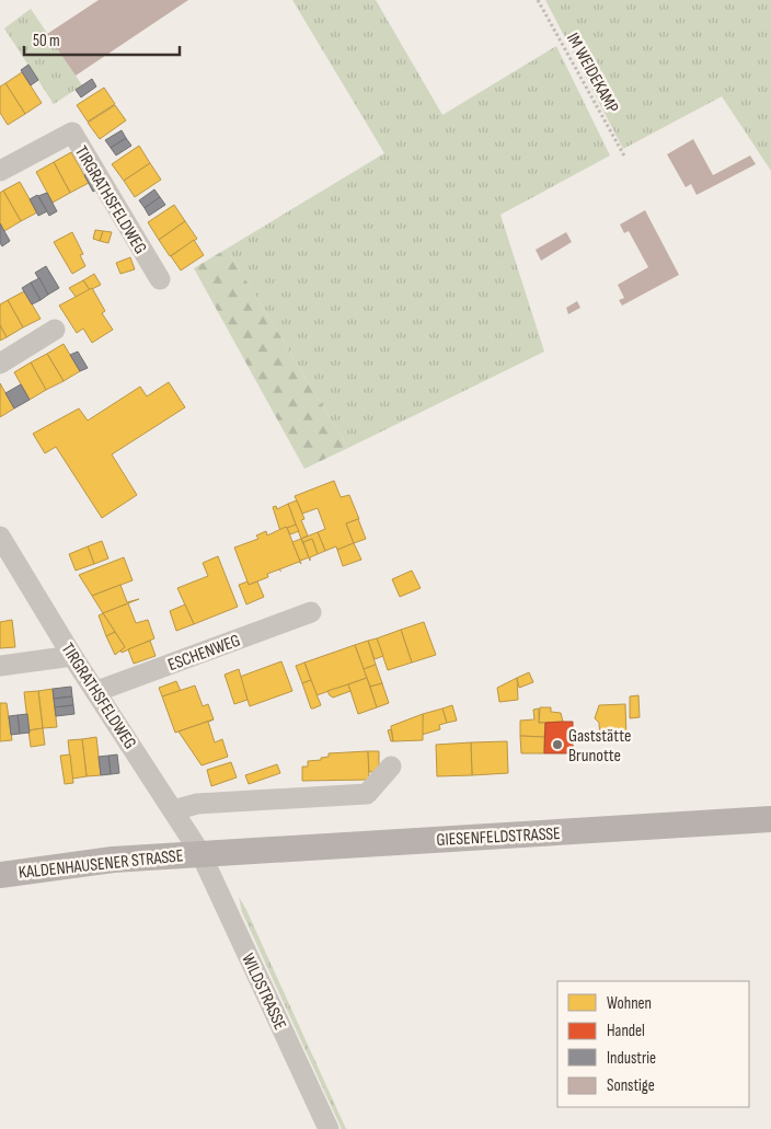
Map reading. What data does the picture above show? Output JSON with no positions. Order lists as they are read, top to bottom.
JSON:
{
  "streets": {
    "main road": ["GIESENFELDSTRASSE", "KALDENHAUSENER STRASSE"],
    "street": ["TIRGRATHSFELDWEG", "ESCHENWEG", "WILDSTRASSE"],
    "path": ["IM WEIDEKAMP"]
  },
  "crossings": [
    ["TIRGRATHSFELDWEG", "ESCHENWEG"],
    ["TIRGRATHSFELDWEG", "GIESENFELDSTRASSE"],
    ["TIRGRATHSFELDWEG", "KALDENHAUSENER STRASSE"],
    ["TIRGRATHSFELDWEG", "WILDSTRASSE"],
    ["GIESENFELDSTRASSE", "KALDENHAUSENER STRASSE"],
    ["GIESENFELDSTRASSE", "WILDSTRASSE"],
    ["KALDENHAUSENER STRASSE", "WILDSTRASSE"]
  ],
  "places": ["Gaststätte Brunotte"],
  "legend": [
    "Wohnen",
    "Handel",
    "Industrie",
    "Sonstige"
  ],
  "scale_bar": "50 m"
}
